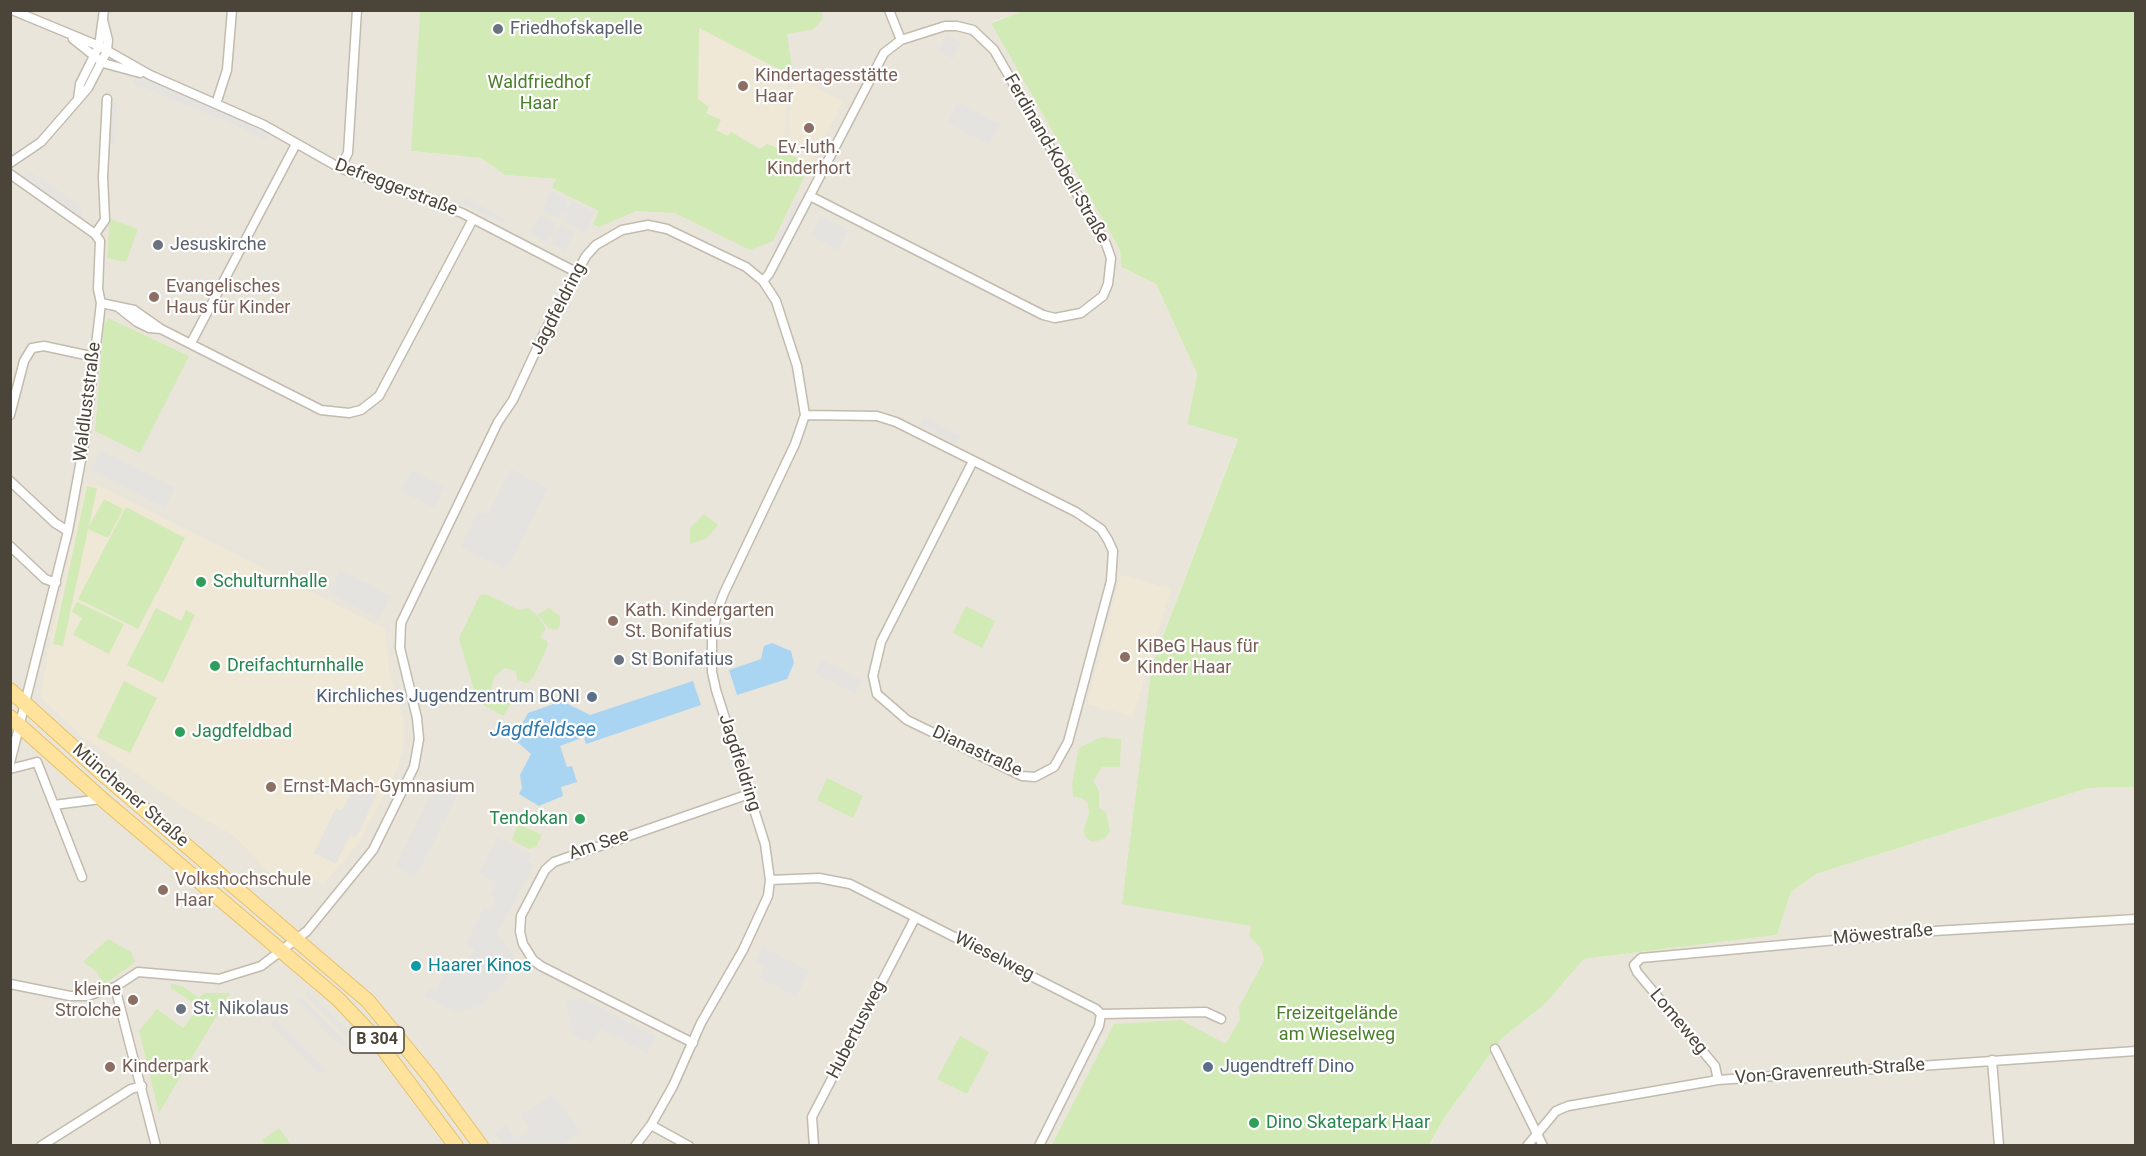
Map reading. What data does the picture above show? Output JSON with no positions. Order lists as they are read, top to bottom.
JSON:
{
  "streets": {
    "main road": ["Münchener Straße", "B 304"],
    "street": [
      "Ferdinand-Kobell-Straße",
      "Defreggerstraße",
      "Jagdfeldring",
      "Waldluststraße",
      "Dianastraße",
      "Am See",
      "Möwestraße",
      "Wieselweg",
      "Lomeweg",
      "Hubertusweg",
      "Von-Gravenreuth-Straße"
    ]
  },
  "crossings": [
    ["Ferdinand-Kobell-Straße", "Jagdfeldring"],
    ["Defreggerstraße", "Jagdfeldring"],
    ["Jagdfeldring", "Dianastraße"],
    ["Jagdfeldring", "Münchener Straße"],
    ["Jagdfeldring", "Am See"],
    ["Jagdfeldring", "Wieselweg"],
    ["Waldluststraße", "Münchener Straße"],
    ["Waldluststraße", "B 304"],
    ["Münchener Straße", "B 304"],
    ["Möwestraße", "Lomeweg"],
    ["Wieselweg", "Hubertusweg"],
    ["Lomeweg", "Von-Gravenreuth-Straße"]
  ],
  "water": ["Jagdfeldsee"],
  "parks": ["Waldfriedhof Haar", "Freizeitgelände am Wieselweg"],
  "places": [
    "Friedhofskapelle",
    "Kindertagesstätte Haar",
    "Ev.-luth. Kinderhort",
    "Jesuskirche",
    "Evangelisches Haus für Kinder",
    "Schulturnhalle",
    "Kath. Kindergarten St. Bonifatius",
    "KiBeG Haus für Kinder Haar",
    "St Bonifatius",
    "Dreifachturnhalle",
    "Kirchliches Jugendzentrum BONI",
    "Jagdfeldbad",
    "Ernst-Mach-Gymnasium",
    "Tendokan",
    "Volkshochschule Haar",
    "Haarer Kinos",
    "kleine Strolche",
    "St. Nikolaus",
    "Kinderpark",
    "Jugendtreff Dino",
    "Dino Skatepark Haar"
  ]
}
